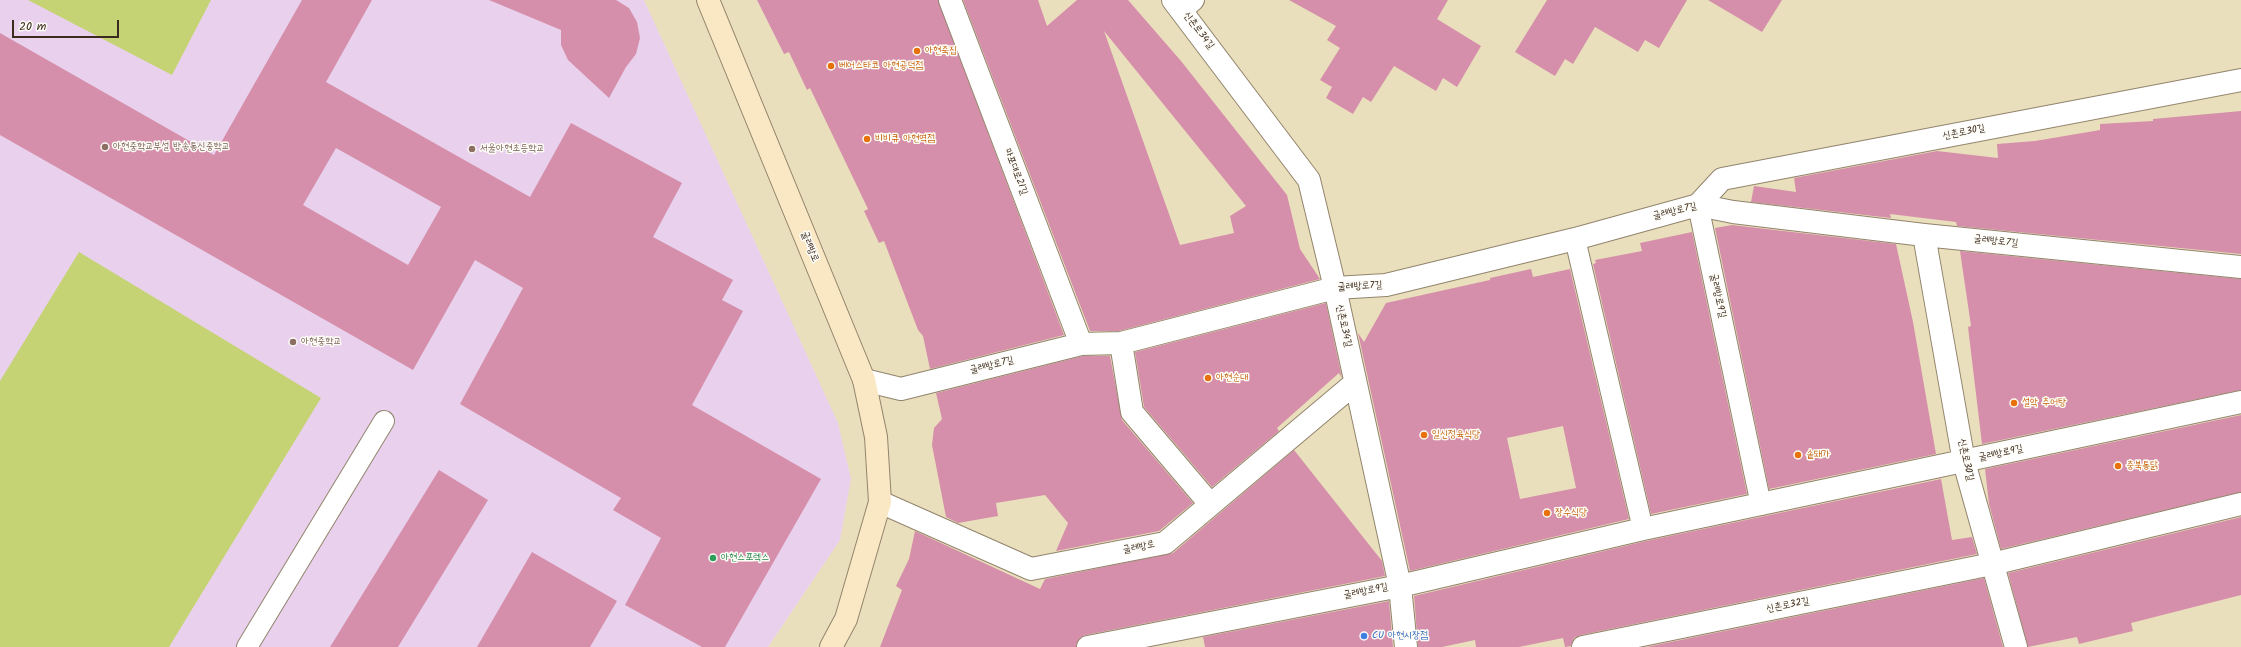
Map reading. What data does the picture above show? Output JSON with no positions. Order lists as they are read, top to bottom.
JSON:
{
  "streets": {
    "street": [
      "신촌로34길",
      "신촌로30길",
      "마포대로21길",
      "굴레방로7길",
      "굴레방로",
      "굴레방로9길",
      "신촌로32길"
    ]
  },
  "crossings": [
    ["신촌로34길", "굴레방로7길"],
    ["신촌로34길", "굴레방로"],
    ["신촌로34길", "굴레방로9길"],
    ["신촌로30길", "굴레방로7길"],
    ["신촌로30길", "굴레방로9길"],
    ["신촌로30길", "신촌로32길"],
    ["마포대로21길", "굴레방로7길"],
    ["굴레방로7길", "굴레방로"],
    ["굴레방로7길", "굴레방로9길"]
  ],
  "places": [
    "아현죽집",
    "베어스타코 아현공덕점",
    "비비큐 아현역점",
    "아현중학교부설 방송통신중학교",
    "서울아현초등학교",
    "아현중학교",
    "아현순대",
    "설악 추어탕",
    "일신정육식당",
    "솥돼가",
    "충북통닭",
    "장수식당",
    "아현스포렉스",
    "CU 아현시장점"
  ],
  "scale_bar": "20 m"
}
